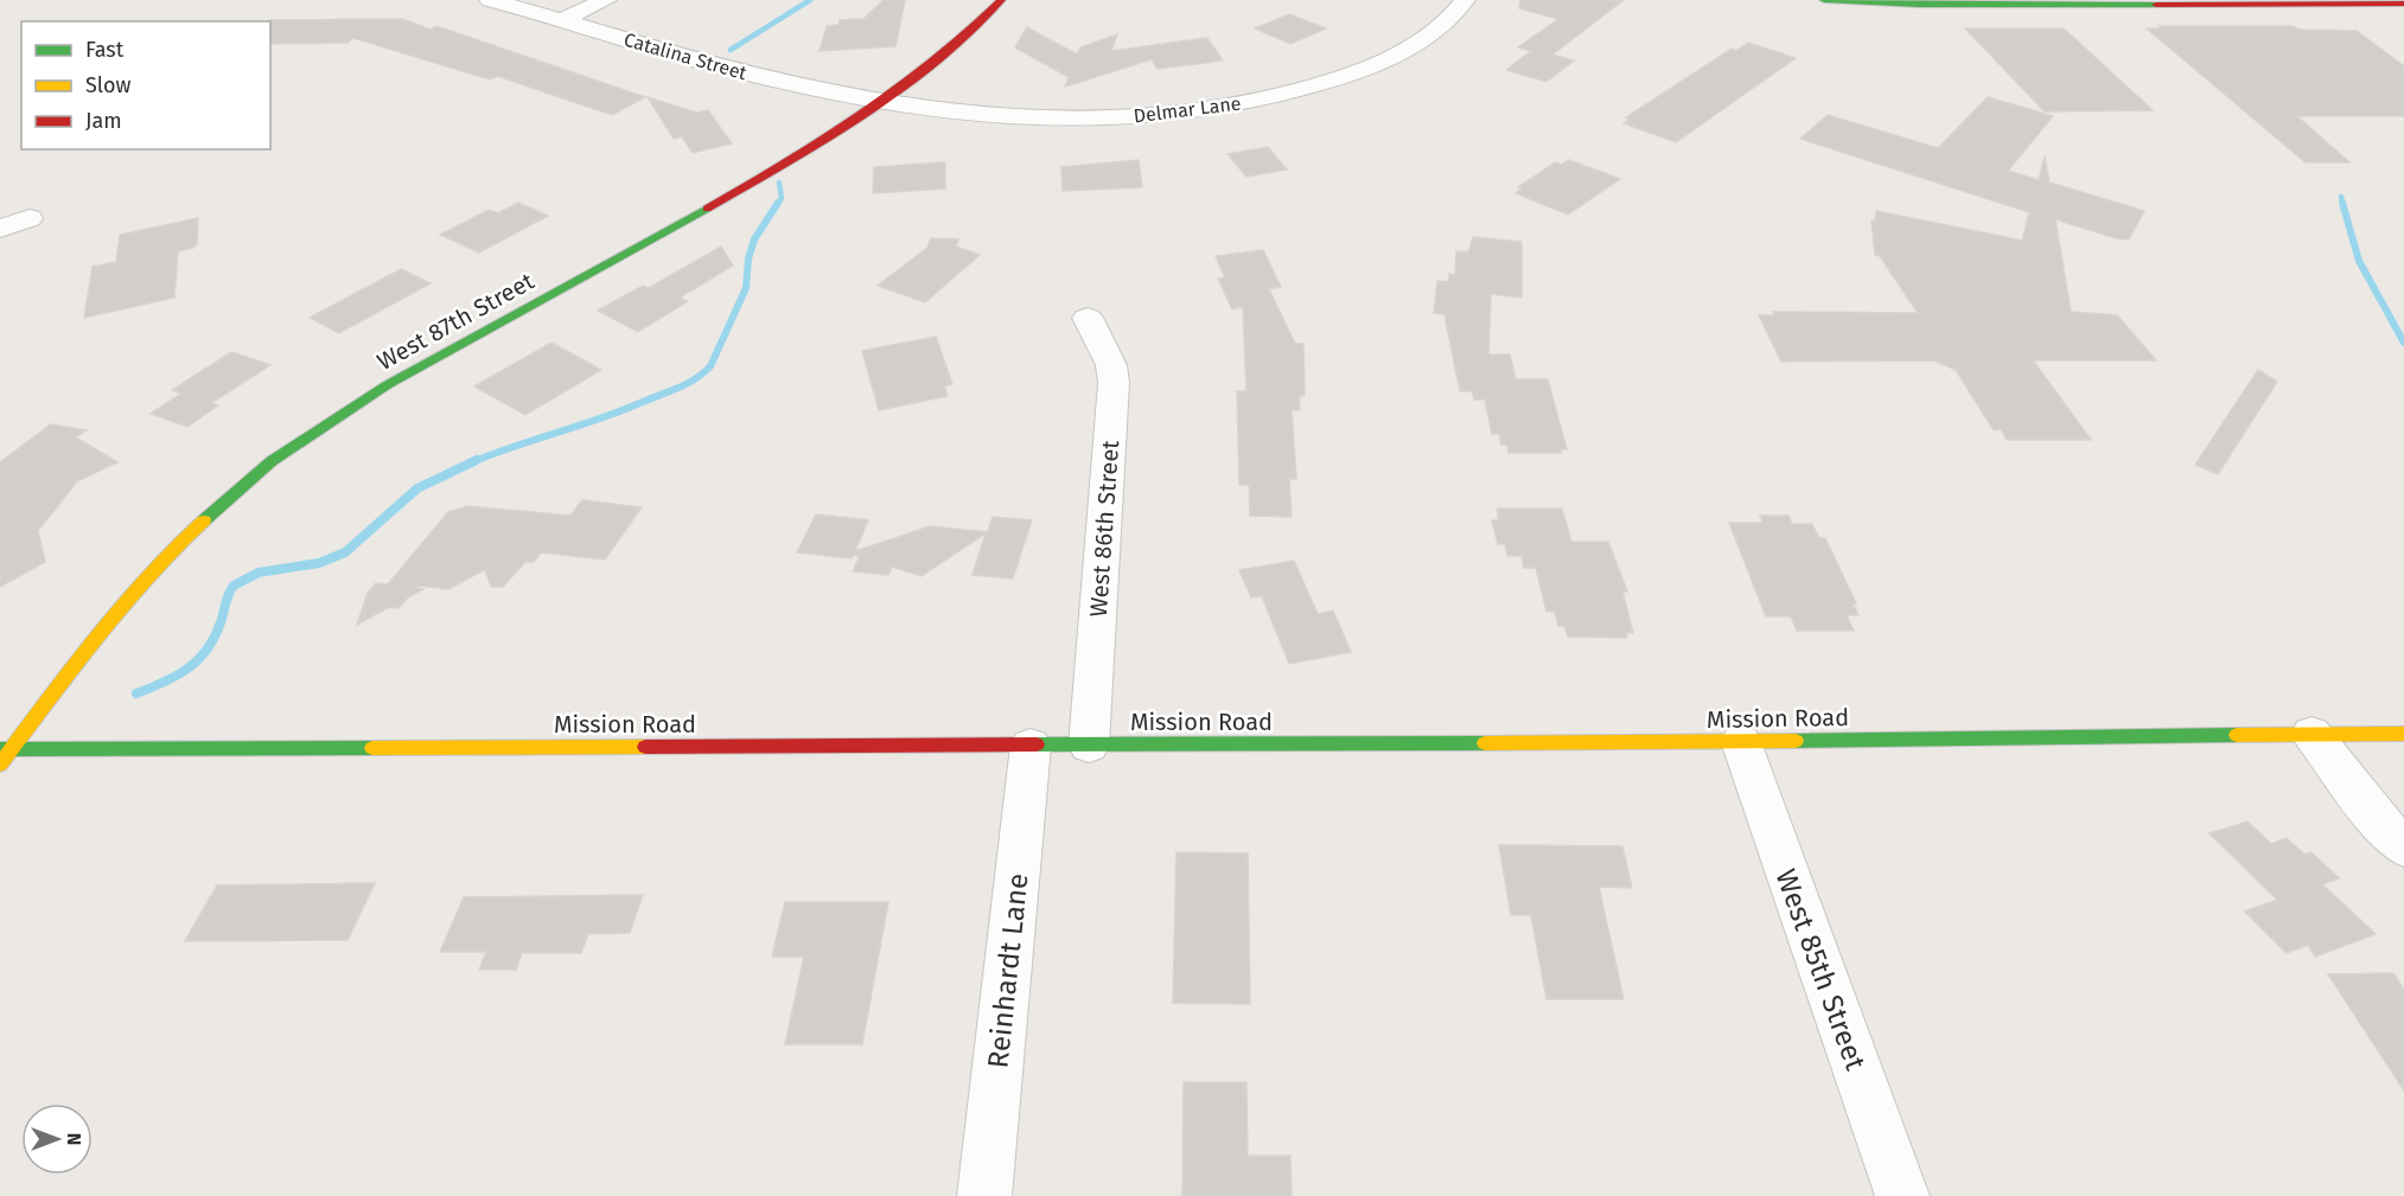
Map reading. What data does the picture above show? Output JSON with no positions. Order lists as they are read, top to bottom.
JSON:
{
  "streets": {
    "street": [
      "Catalina Street",
      "Delmar Lane",
      "West 87th Street",
      "West 86th Street",
      "Mission Road",
      "West 85th Street",
      "Reinhardt Lane"
    ]
  },
  "crossings": [
    ["Catalina Street", "Delmar Lane"],
    ["Catalina Street", "West 87th Street"],
    ["Delmar Lane", "West 87th Street"],
    ["West 87th Street", "Mission Road"],
    ["West 86th Street", "Mission Road"],
    ["Mission Road", "West 85th Street"],
    ["Mission Road", "Reinhardt Lane"]
  ],
  "legend": ["Fast", "Slow", "Jam"],
  "north": "right"
}
